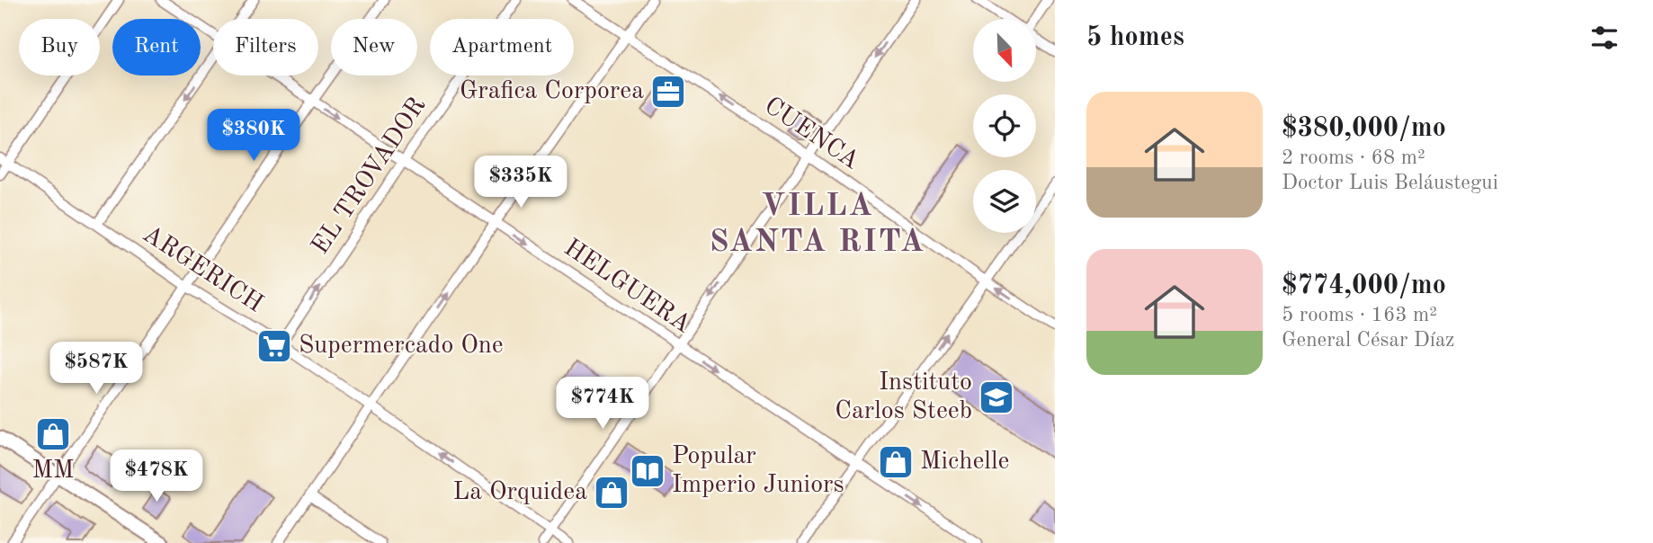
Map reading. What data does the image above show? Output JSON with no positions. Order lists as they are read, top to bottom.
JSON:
{
  "streets": {
    "street": [
      "CUENCA",
      "EL TROVADOR",
      "ARGERICH",
      "HELGUERA"
    ]
  },
  "crossings": [
    ["EL TROVADOR", "ARGERICH"],
    ["EL TROVADOR", "HELGUERA"]
  ],
  "one_way": ["CUENCA", "EL TROVADOR", "HELGUERA"],
  "districts": ["VILLA SANTA RITA"],
  "places": {
    "office": ["Grafica Corporea"],
    "supermarket": ["Supermercado One"],
    "school or university": ["Instituto Carlos Steeb"],
    "shop": ["MM", "Michelle", "La Orquidea"],
    "library": ["Popular Imperio Juniors"]
  },
  "north": "bottom right",
  "page": {
    "heading": "5 homes",
    "chip": [
      "Buy",
      "Rent",
      "Filters",
      "New",
      "Apartment"
    ],
    "list": [
      {
        "name": "$380,000/mo",
        "note": "2 rooms · 68 m² · Doctor Luis Beláustegui"
      },
      {
        "name": "$774,000/mo",
        "note": "5 rooms · 163 m² · General César Díaz"
      }
    ],
    "price": [
      "$380K",
      "$335K",
      "$587K",
      "$774K",
      "$478K"
    ]
  }
}
